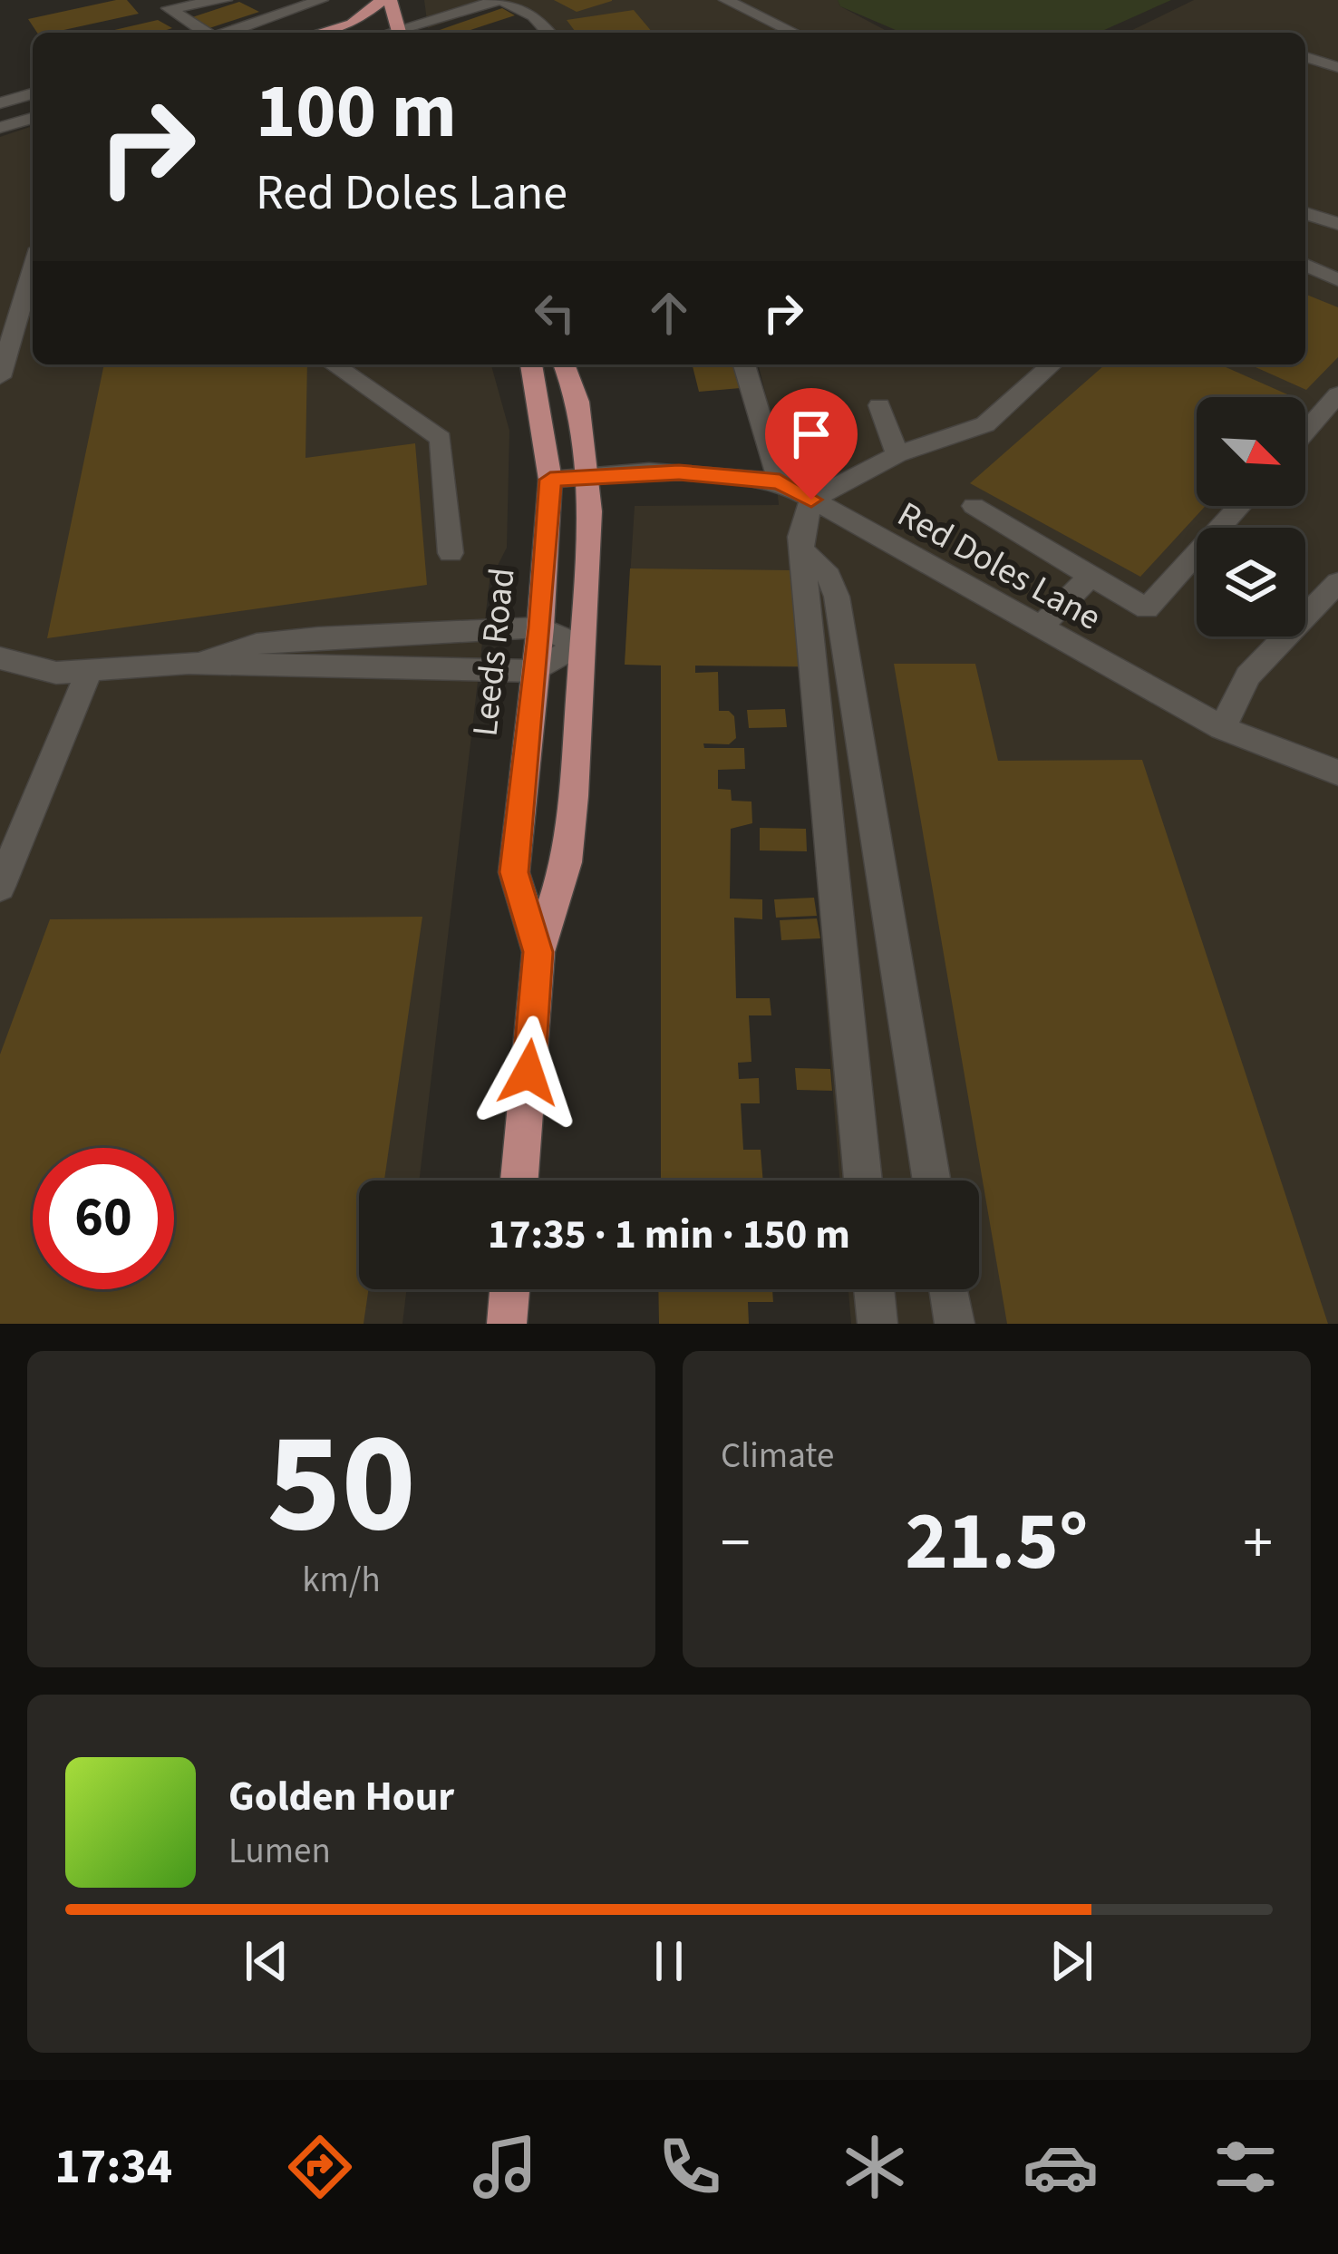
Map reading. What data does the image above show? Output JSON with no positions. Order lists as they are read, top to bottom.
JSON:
{
  "streets": {
    "main road": ["Leeds Road"],
    "street": ["Red Doles Lane"]
  },
  "crossings": [
    ["Red Doles Lane", "Leeds Road"]
  ],
  "north": "bottom right",
  "page": {
    "turn": ["100 m", "Red Doles Lane"],
    "limit": "60",
    "trip": "17:35 · 1 min · 150 m",
    "tile": [
      ["50", "km/h"],
      "Climate"
    ],
    "heat": ["−", "21.5°", "+"],
    "song": ["Golden Hour", "Lumen"],
    "tabs": "17:34"
  }
}
